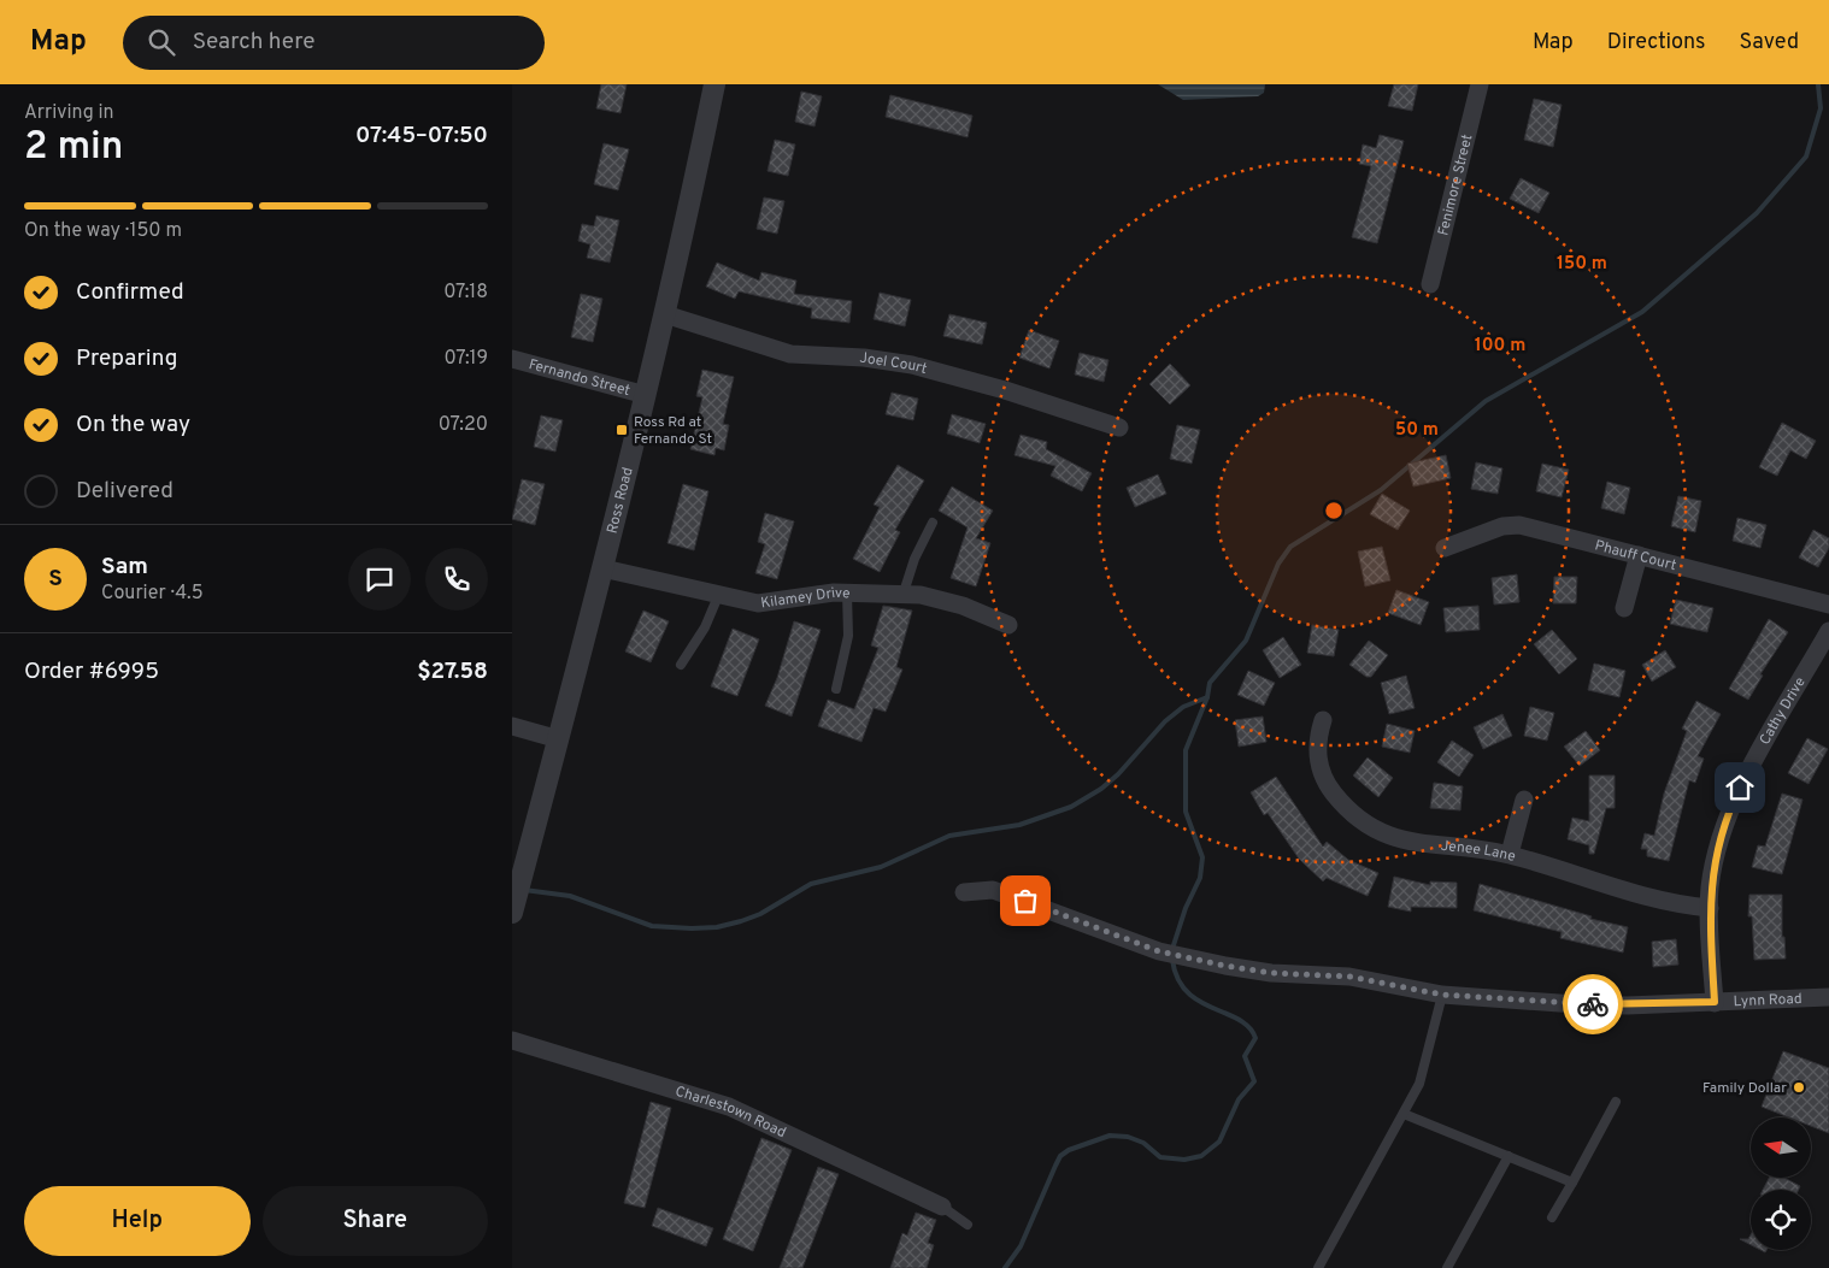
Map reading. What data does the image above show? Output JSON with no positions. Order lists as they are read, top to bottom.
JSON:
{
  "streets": {
    "street": [
      "Fenimore Street",
      "Joel Court",
      "Fernando Street",
      "Ross Road",
      "Phauff Court",
      "Kilamey Drive",
      "Cathy Drive",
      "Jenee Lane",
      "Lynn Road",
      "Charlestown Road"
    ]
  },
  "crossings": [
    ["Joel Court", "Ross Road"],
    ["Fernando Street", "Ross Road"],
    ["Ross Road", "Kilamey Drive"],
    ["Cathy Drive", "Jenee Lane"],
    ["Cathy Drive", "Lynn Road"]
  ],
  "places": {
    "transit": ["Ross Rd at Fernando St"],
    "other": ["Family Dollar"]
  },
  "north": "left",
  "page": {
    "header": "Map",
    "search": "Search here",
    "nav": ["Map", "Directions", "Saved"],
    "heading": ["2 min", "Arriving in", "07:45–07:50"],
    "panel": [
      "Sam",
      "Courier · 4.5",
      "Order #6995",
      "$27.58"
    ],
    "bar": "On the way · 150 m",
    "list": [
      ["Confirmed", "07:18"],
      ["Preparing", "07:19"],
      ["On the way", "07:20"],
      "Delivered"
    ],
    "round": "S",
    "buttons": ["Help", "Share"]
  },
  "rings": ["150 m", "100 m", "50 m"]
}
